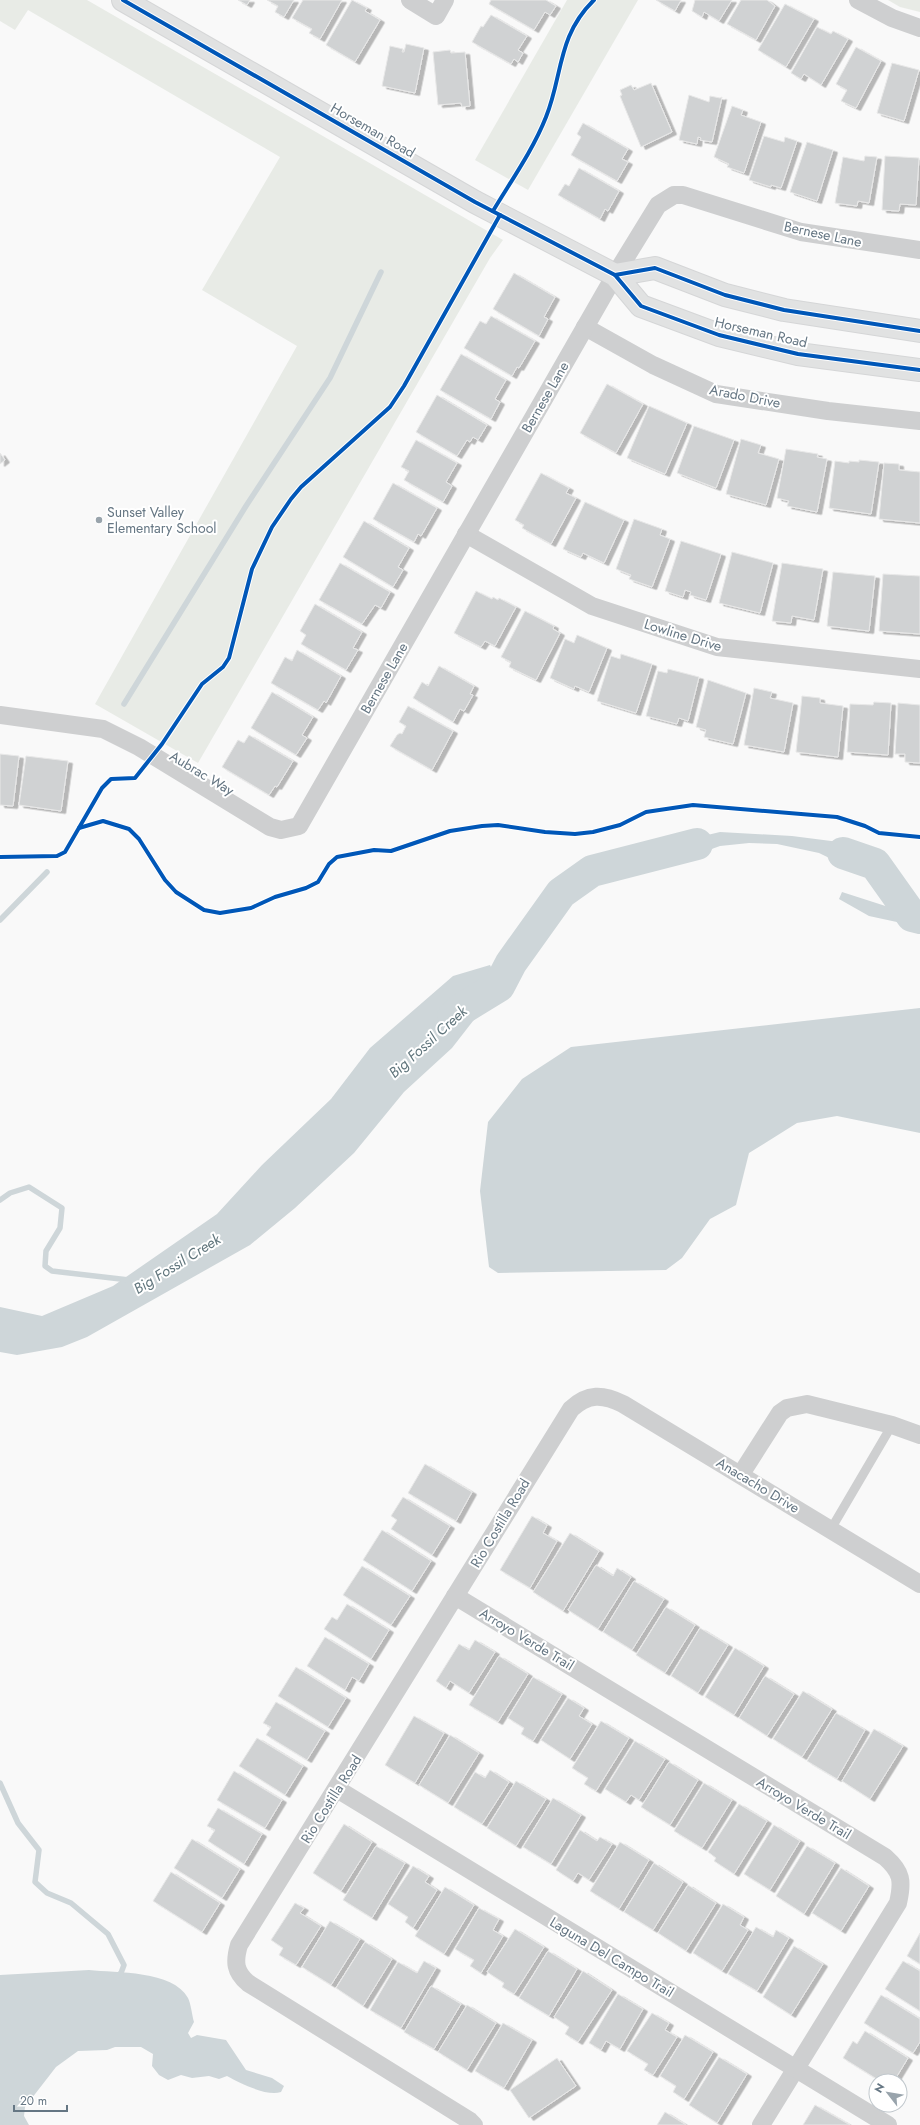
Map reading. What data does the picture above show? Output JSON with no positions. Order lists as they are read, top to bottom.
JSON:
{
  "streets": {
    "street": [
      "Horseman Road",
      "Bernese Lane",
      "Arado Drive",
      "Lowline Drive",
      "Aubrac Way",
      "Anacacho Drive",
      "Rio Costilla Road",
      "Arroyo Verde Trail",
      "Laguna Del Campo Trail"
    ]
  },
  "crossings": [
    ["Horseman Road", "Bernese Lane"],
    ["Bernese Lane", "Arado Drive"],
    ["Bernese Lane", "Lowline Drive"],
    ["Bernese Lane", "Aubrac Way"],
    ["Anacacho Drive", "Rio Costilla Road"],
    ["Rio Costilla Road", "Arroyo Verde Trail"],
    ["Rio Costilla Road", "Laguna Del Campo Trail"],
    ["Arroyo Verde Trail", "Laguna Del Campo Trail"]
  ],
  "water": ["Big Fossil Creek"],
  "places": ["Sunset Valley Elementary School"],
  "scale_bar": "20 m",
  "north": "top left"
}
